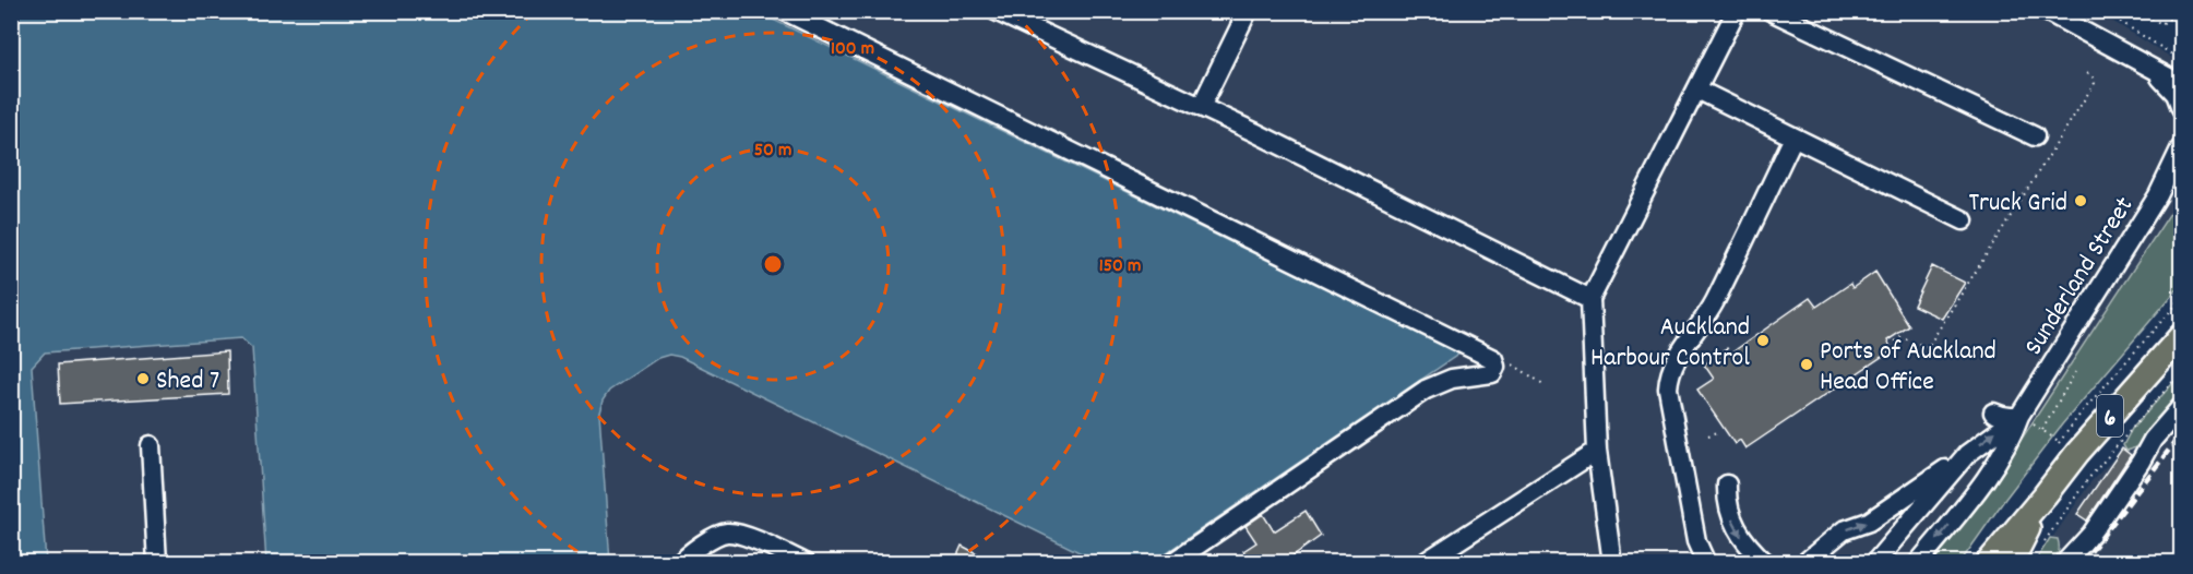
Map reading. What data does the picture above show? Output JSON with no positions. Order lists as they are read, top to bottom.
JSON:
{
  "streets": {
    "main road": ["6"],
    "street": ["Sunderland Street"]
  },
  "places": [
    "Truck Grid",
    "Auckland Harbour Control",
    "Ports of Auckland Head Office",
    "Shed 7"
  ],
  "rings": ["100 m", "50 m", "150 m"]
}
